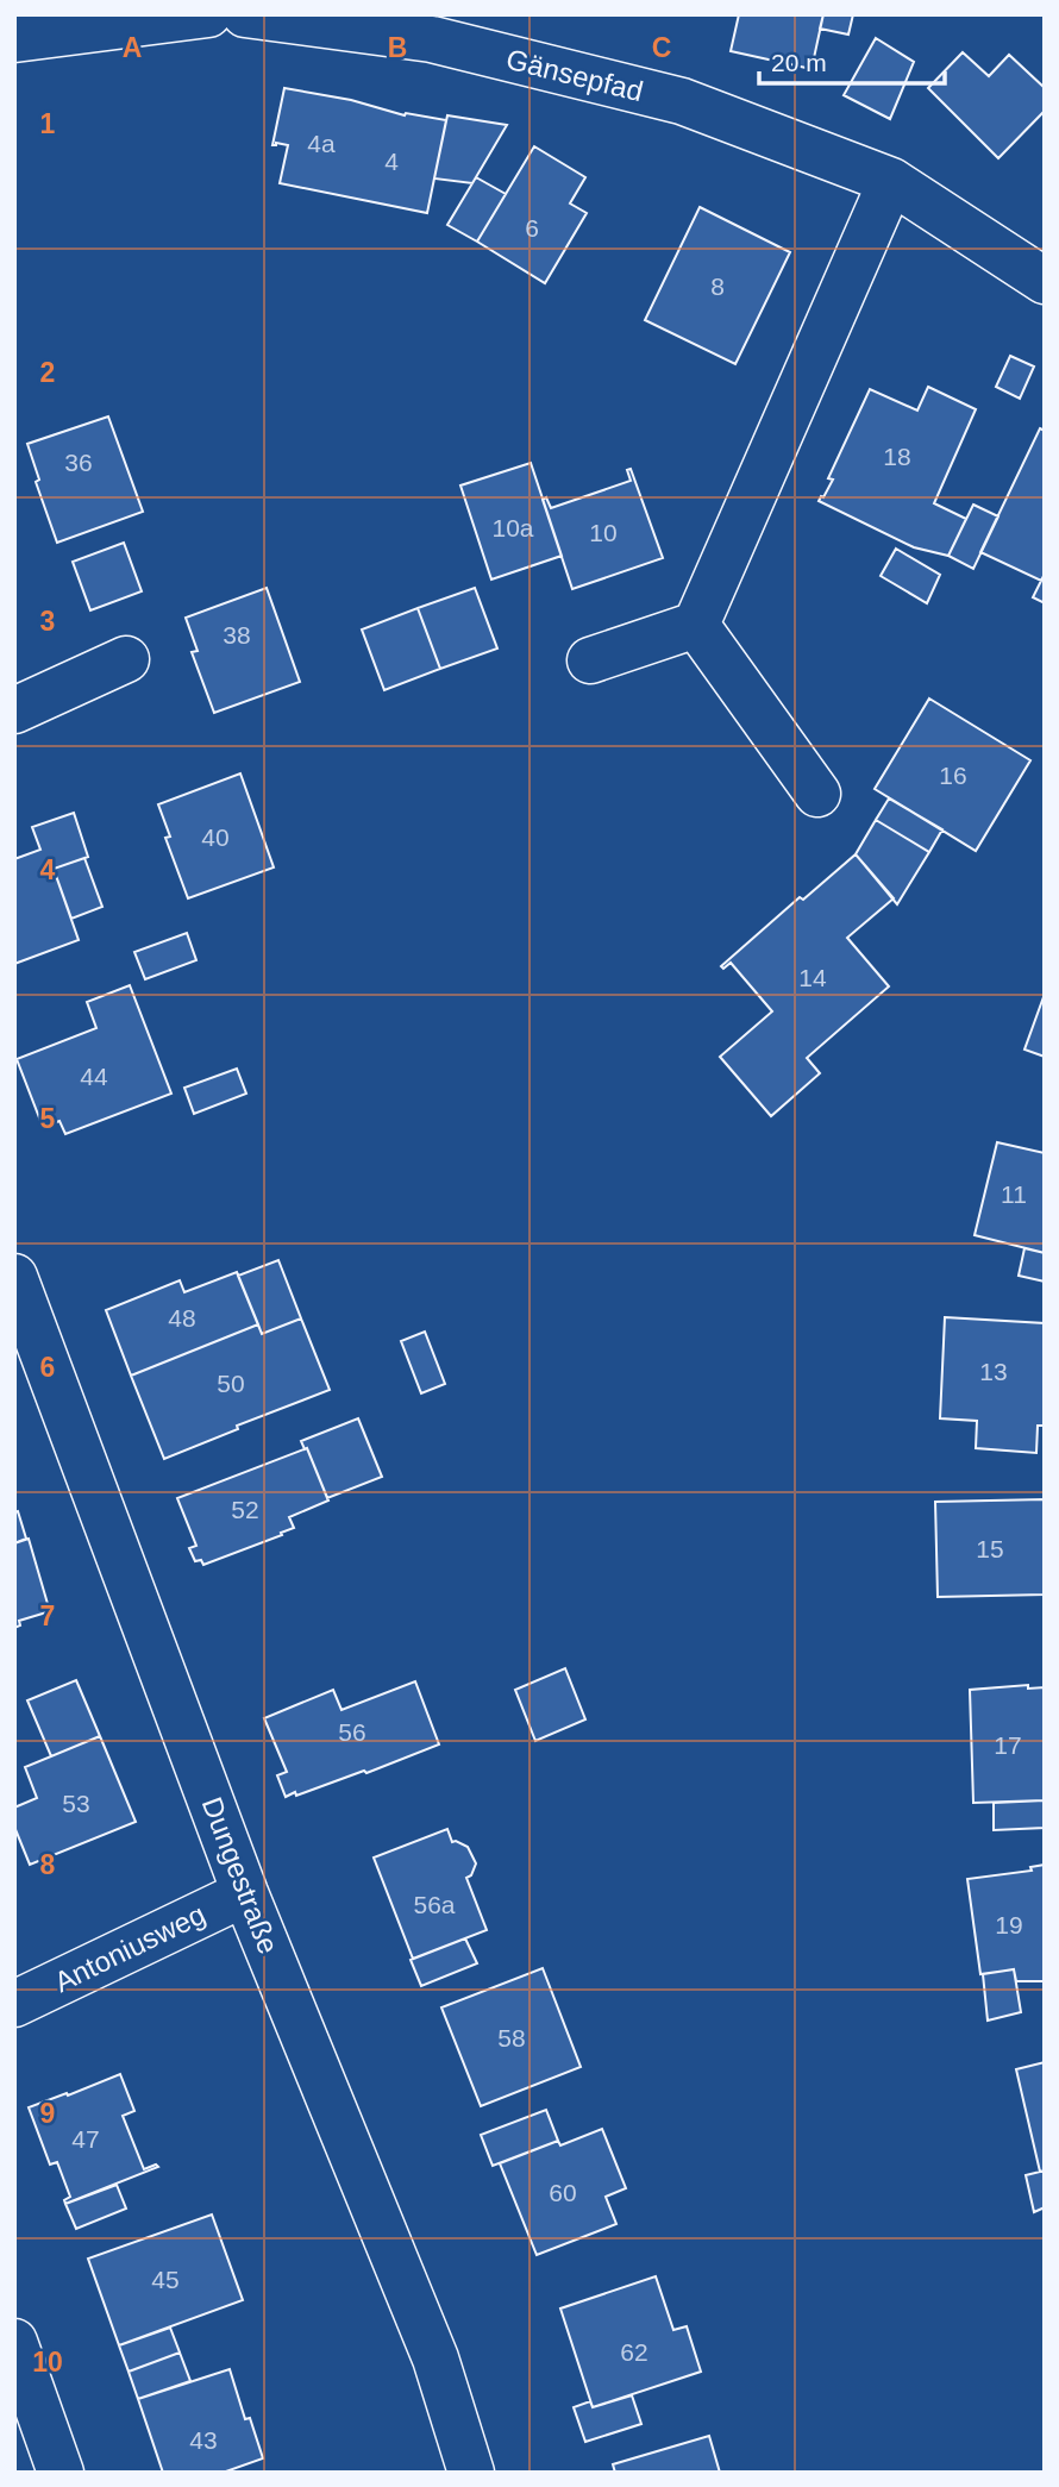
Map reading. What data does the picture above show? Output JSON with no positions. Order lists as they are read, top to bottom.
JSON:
{
  "streets": {
    "street": ["Gänsepfad", "Dungestraße", "Antoniusweg"]
  },
  "crossings": [
    ["Dungestraße", "Antoniusweg"]
  ],
  "house_numbers": [
    "4a",
    "4",
    "6",
    "8",
    "18",
    "36",
    "10a",
    "10",
    "38",
    "16",
    "40",
    "14",
    "44",
    "11",
    "48",
    "13",
    "50",
    "52",
    "15",
    "56",
    "17",
    "53",
    "56a",
    "19",
    "58",
    "47",
    "60",
    "45",
    "62",
    "43"
  ],
  "scale_bar": "20 m",
  "grid": {
    "columns": ["A", "B", "C"],
    "rows": [
      "1",
      "2",
      "3",
      "4",
      "5",
      "6",
      "7",
      "8",
      "9",
      "10"
    ]
  }
}
